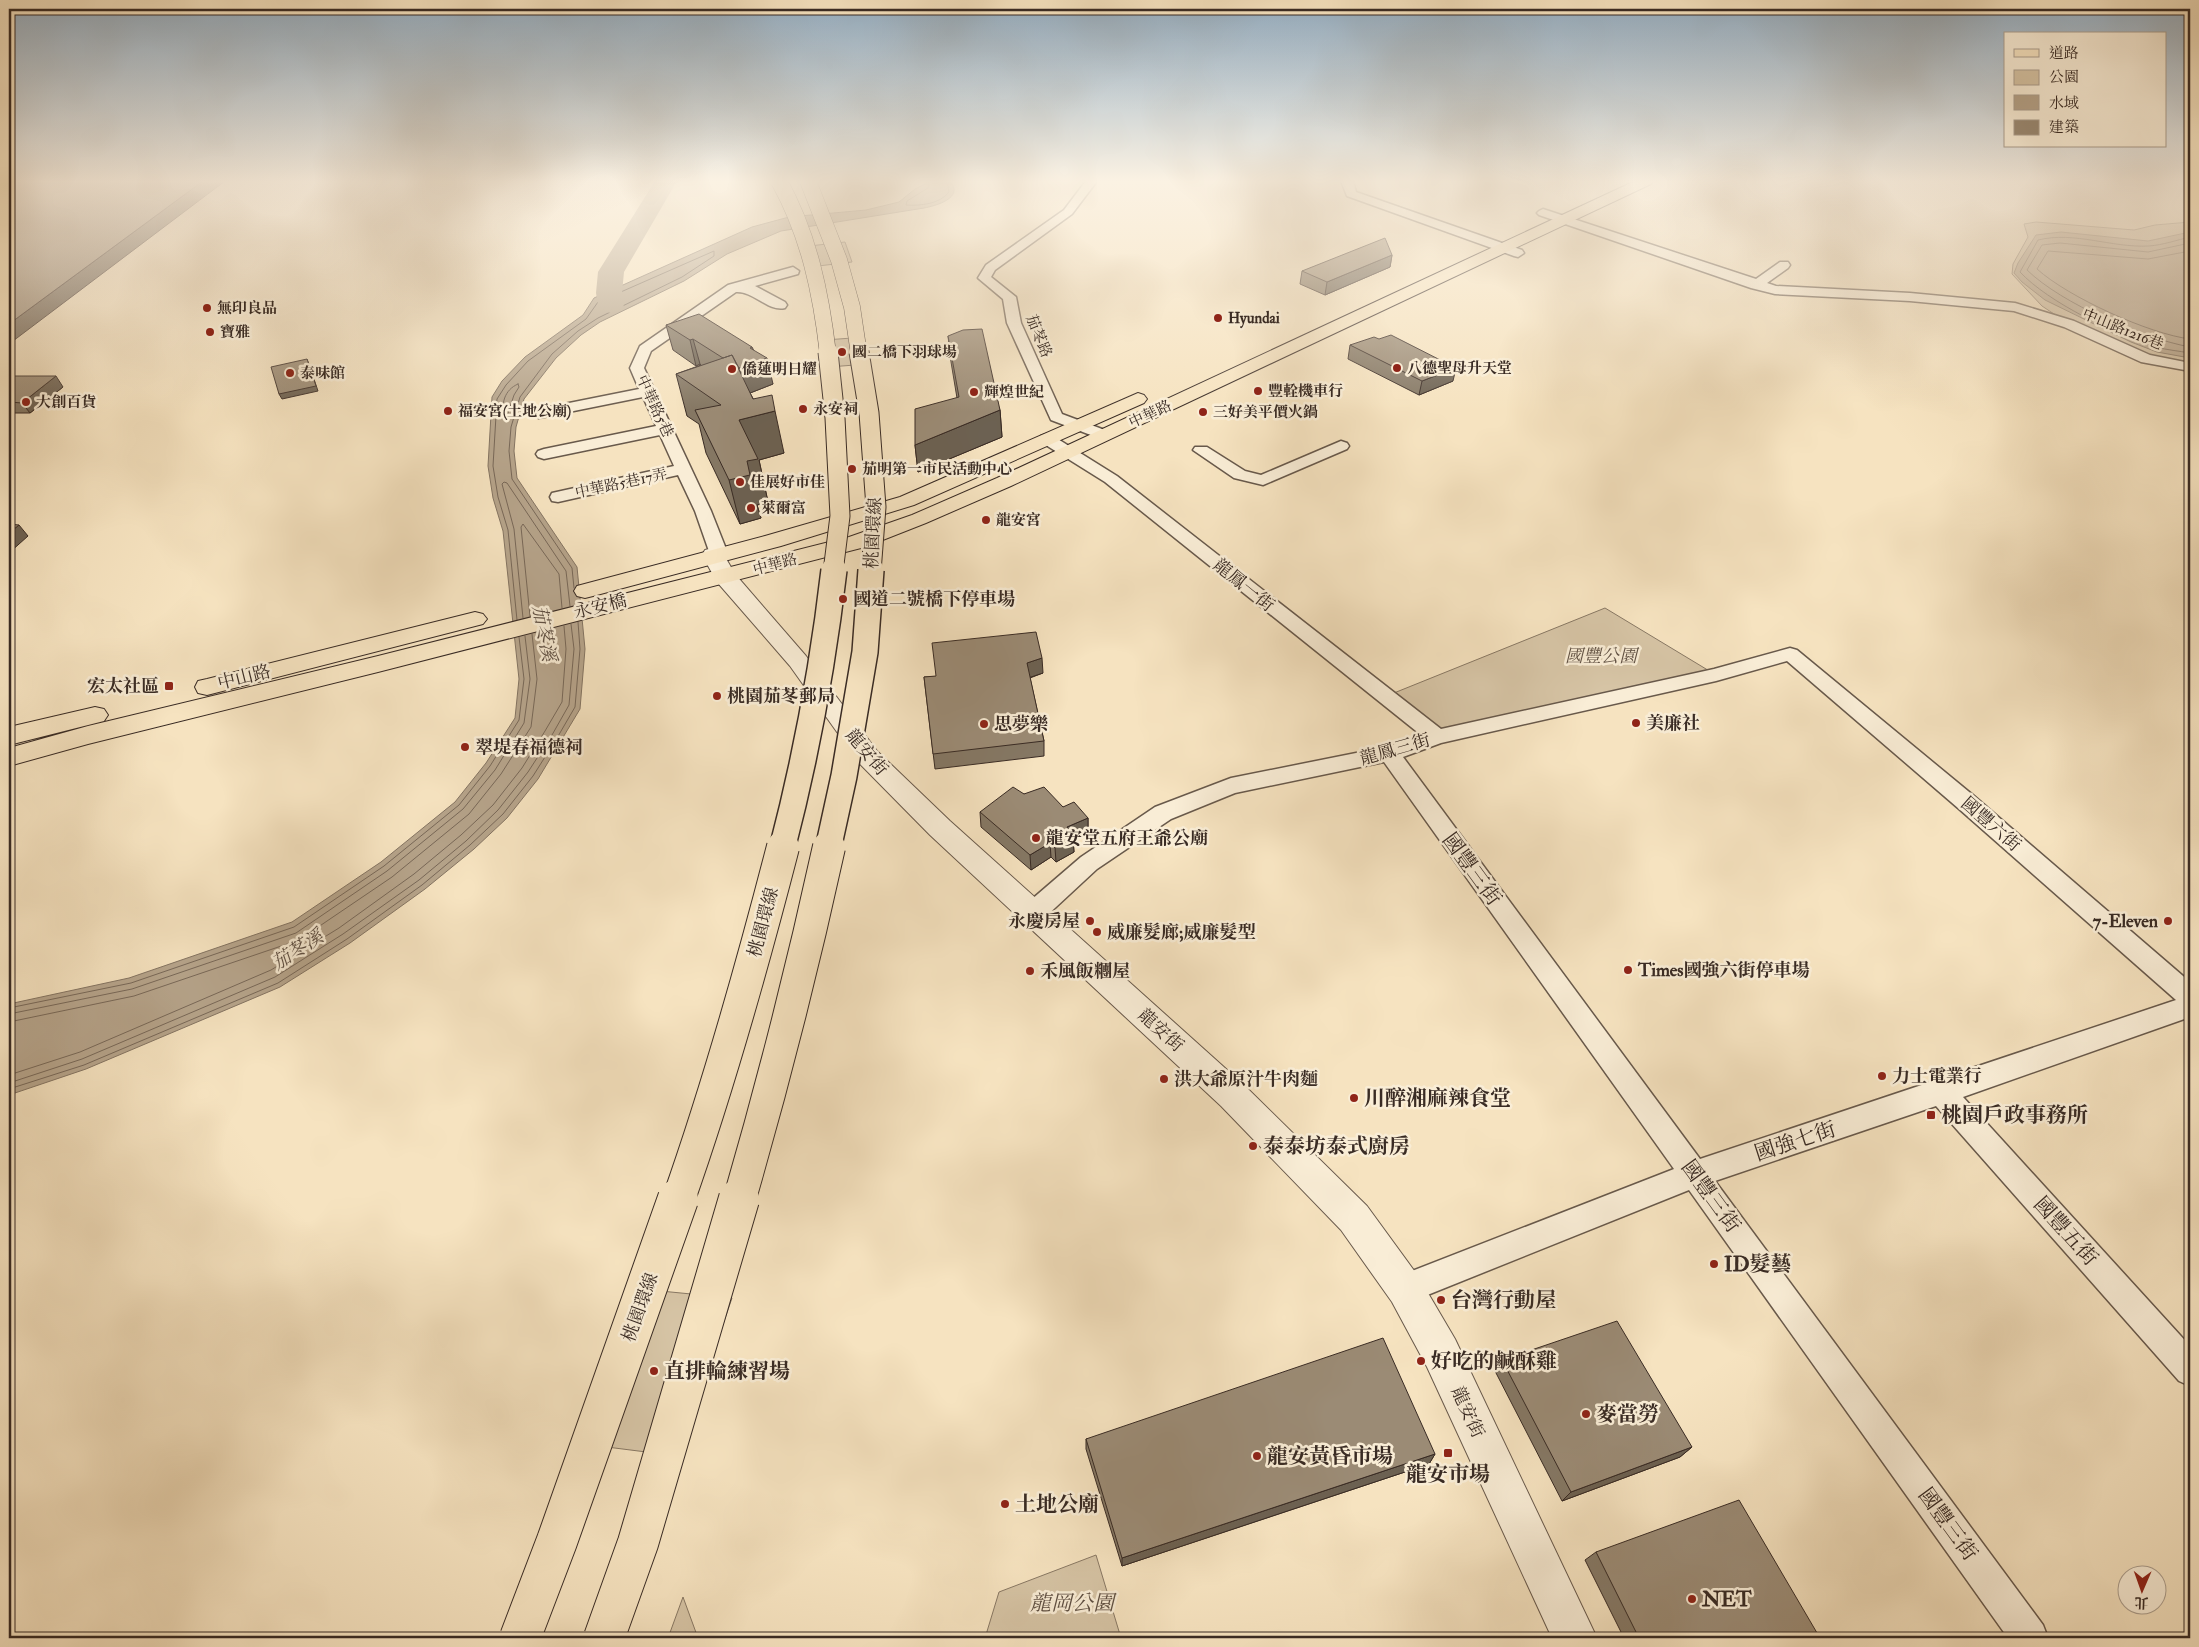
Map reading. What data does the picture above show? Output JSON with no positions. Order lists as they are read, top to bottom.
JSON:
{
  "streets": {
    "main road": [
      "中華路",
      "桃園環線",
      "永安橋",
      "中山路"
    ],
    "street": [
      "中山路1216巷",
      "茄苳路",
      "中華路5巷",
      "中華路5巷17弄",
      "龍鳳一街",
      "龍鳳三街",
      "龍安街",
      "國豐六街",
      "國豐三街",
      "國強七街",
      "國豐五街"
    ]
  },
  "crossings": [
    ["茄苳路", "中華路"],
    ["中華路5巷", "中華路"],
    ["中華路5巷", "中華路5巷17弄"],
    ["中華路5巷", "龍安街"],
    ["中華路", "龍鳳一街"],
    ["中華路", "永安橋"],
    ["中華路", "龍安街"],
    ["龍鳳一街", "龍鳳三街"],
    ["永安橋", "中山路"],
    ["龍鳳三街", "龍安街"],
    ["龍鳳三街", "國豐六街"],
    ["龍鳳三街", "國豐三街"],
    ["龍安街", "國強七街"],
    ["國豐三街", "國強七街"],
    ["國強七街", "國豐五街"]
  ],
  "water": ["茄苳溪"],
  "parks": ["國豐公園", "龍岡公園"],
  "places": {
    "other": [
      "無印良品",
      "Hyundai",
      "寶雅",
      "國二橋下羽球場",
      "八德聖母升天堂",
      "僑蓮明日耀",
      "泰味館",
      "豐輇機車行",
      "輝煌世紀",
      "大創百貨",
      "永安祠",
      "福安宮(土地公廟)",
      "三好美平價火鍋",
      "茄明第一市民活動中心",
      "佳展好市佳",
      "萊爾富",
      "龍安宮",
      "國道二號橋下停車場",
      "桃園茄苳郵局",
      "美廉社",
      "思夢樂",
      "翠堤春福德祠",
      "龍安堂五府王爺公廟",
      "永慶房屋",
      "7-Eleven",
      "威廉髮廊;威廉髮型",
      "Times國強六街停車場",
      "禾風飯糰屋",
      "力士電業行",
      "洪大爺原汁牛肉麵",
      "川醉湘麻辣食堂",
      "泰泰坊泰式廚房",
      "ID髮藝",
      "台灣行動屋",
      "好吃的鹹酥雞",
      "直排輪練習場",
      "麥當勞",
      "龍安黃昏市場",
      "土地公廟",
      "NET"
    ],
    "transit": ["宏太社區", "桃園戶政事務所", "龍安市場"]
  },
  "legend": [
    "道路",
    "公園",
    "水域",
    "建築"
  ],
  "north": "bottom"
}
